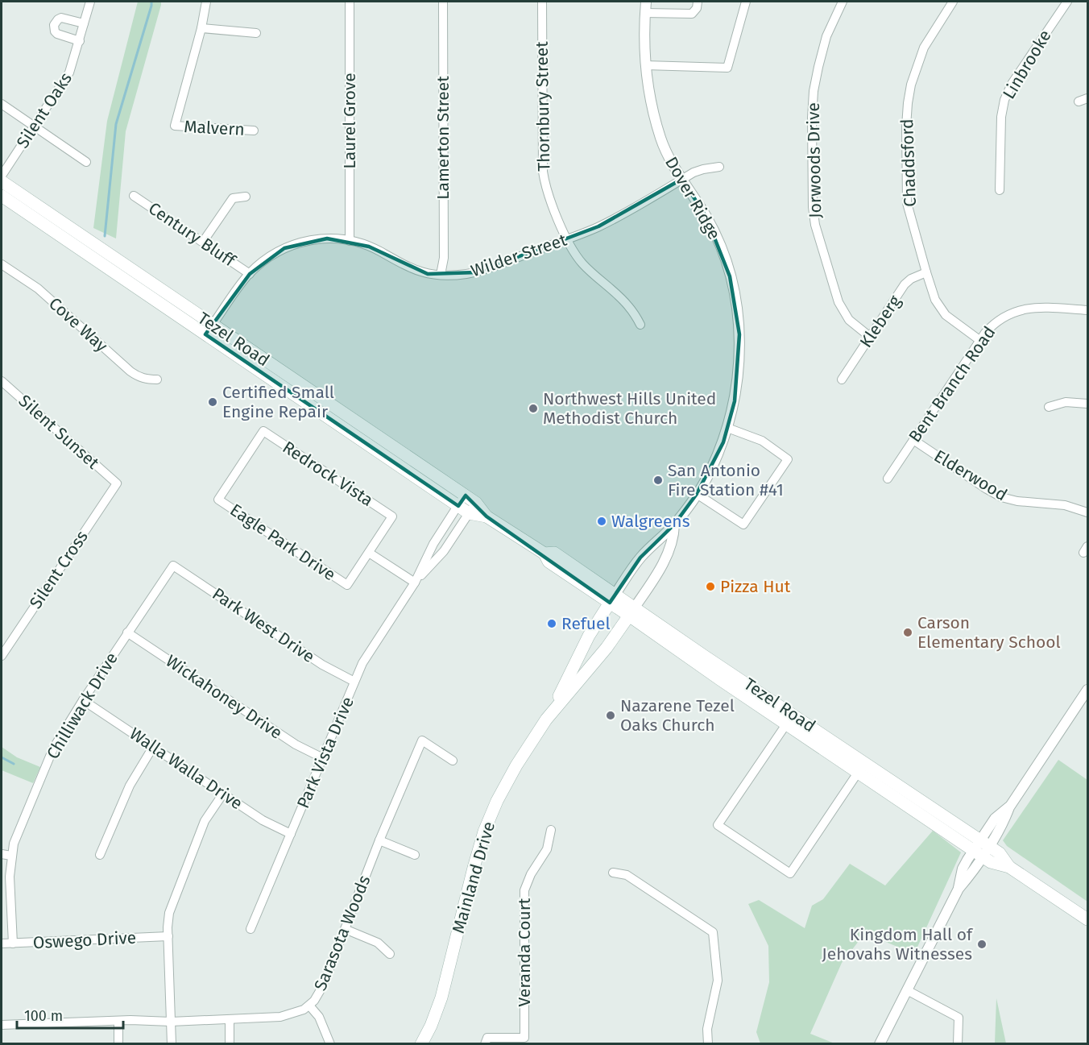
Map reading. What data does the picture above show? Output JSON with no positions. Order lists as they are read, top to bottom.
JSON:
{
  "streets": {
    "main road": ["Tezel Road", "Mainland Drive"],
    "street": [
      "Linbrooke",
      "Thornbury Street",
      "Silent Oaks",
      "Laurel Grove",
      "Malvern",
      "Lamerton Street",
      "Jorwoods Drive",
      "Chaddsford",
      "Dover Ridge",
      "Century Bluff",
      "Wilder Street",
      "Kleberg",
      "Cove Way",
      "Bent Branch Road",
      "Silent Sunset",
      "Redrock Vista",
      "Elderwood",
      "Eagle Park Drive",
      "Silent Cross",
      "Park West Drive",
      "Wickahoney Drive",
      "Chilliwack Drive",
      "Park Vista Drive",
      "Walla Walla Drive",
      "Sarasota Woods",
      "Oswego Drive",
      "Veranda Court"
    ]
  },
  "crossings": [
    ["Thornbury Street", "Wilder Street"],
    ["Laurel Grove", "Wilder Street"],
    ["Lamerton Street", "Wilder Street"],
    ["Jorwoods Drive", "Kleberg"],
    ["Chaddsford", "Kleberg"],
    ["Chaddsford", "Bent Branch Road"],
    ["Dover Ridge", "Wilder Street"],
    ["Dover Ridge", "Tezel Road"],
    ["Dover Ridge", "Mainland Drive"],
    ["Century Bluff", "Wilder Street"],
    ["Wilder Street", "Tezel Road"],
    ["Tezel Road", "Park Vista Drive"],
    ["Tezel Road", "Mainland Drive"],
    ["Bent Branch Road", "Elderwood"],
    ["Silent Sunset", "Silent Cross"],
    ["Redrock Vista", "Eagle Park Drive"],
    ["Park West Drive", "Chilliwack Drive"],
    ["Park West Drive", "Park Vista Drive"],
    ["Wickahoney Drive", "Chilliwack Drive"],
    ["Wickahoney Drive", "Park Vista Drive"],
    ["Chilliwack Drive", "Walla Walla Drive"],
    ["Chilliwack Drive", "Oswego Drive"],
    ["Park Vista Drive", "Walla Walla Drive"]
  ],
  "places": [
    "Certified Small Engine Repair",
    "Northwest Hills United Methodist Church",
    "San Antonio Fire Station #41",
    "Walgreens",
    "Pizza Hut",
    "Refuel",
    "Carson Elementary School",
    "Nazarene Tezel Oaks Church",
    "Kingdom Hall of Jehovahs Witnesses"
  ],
  "scale_bar": "100 m"
}
